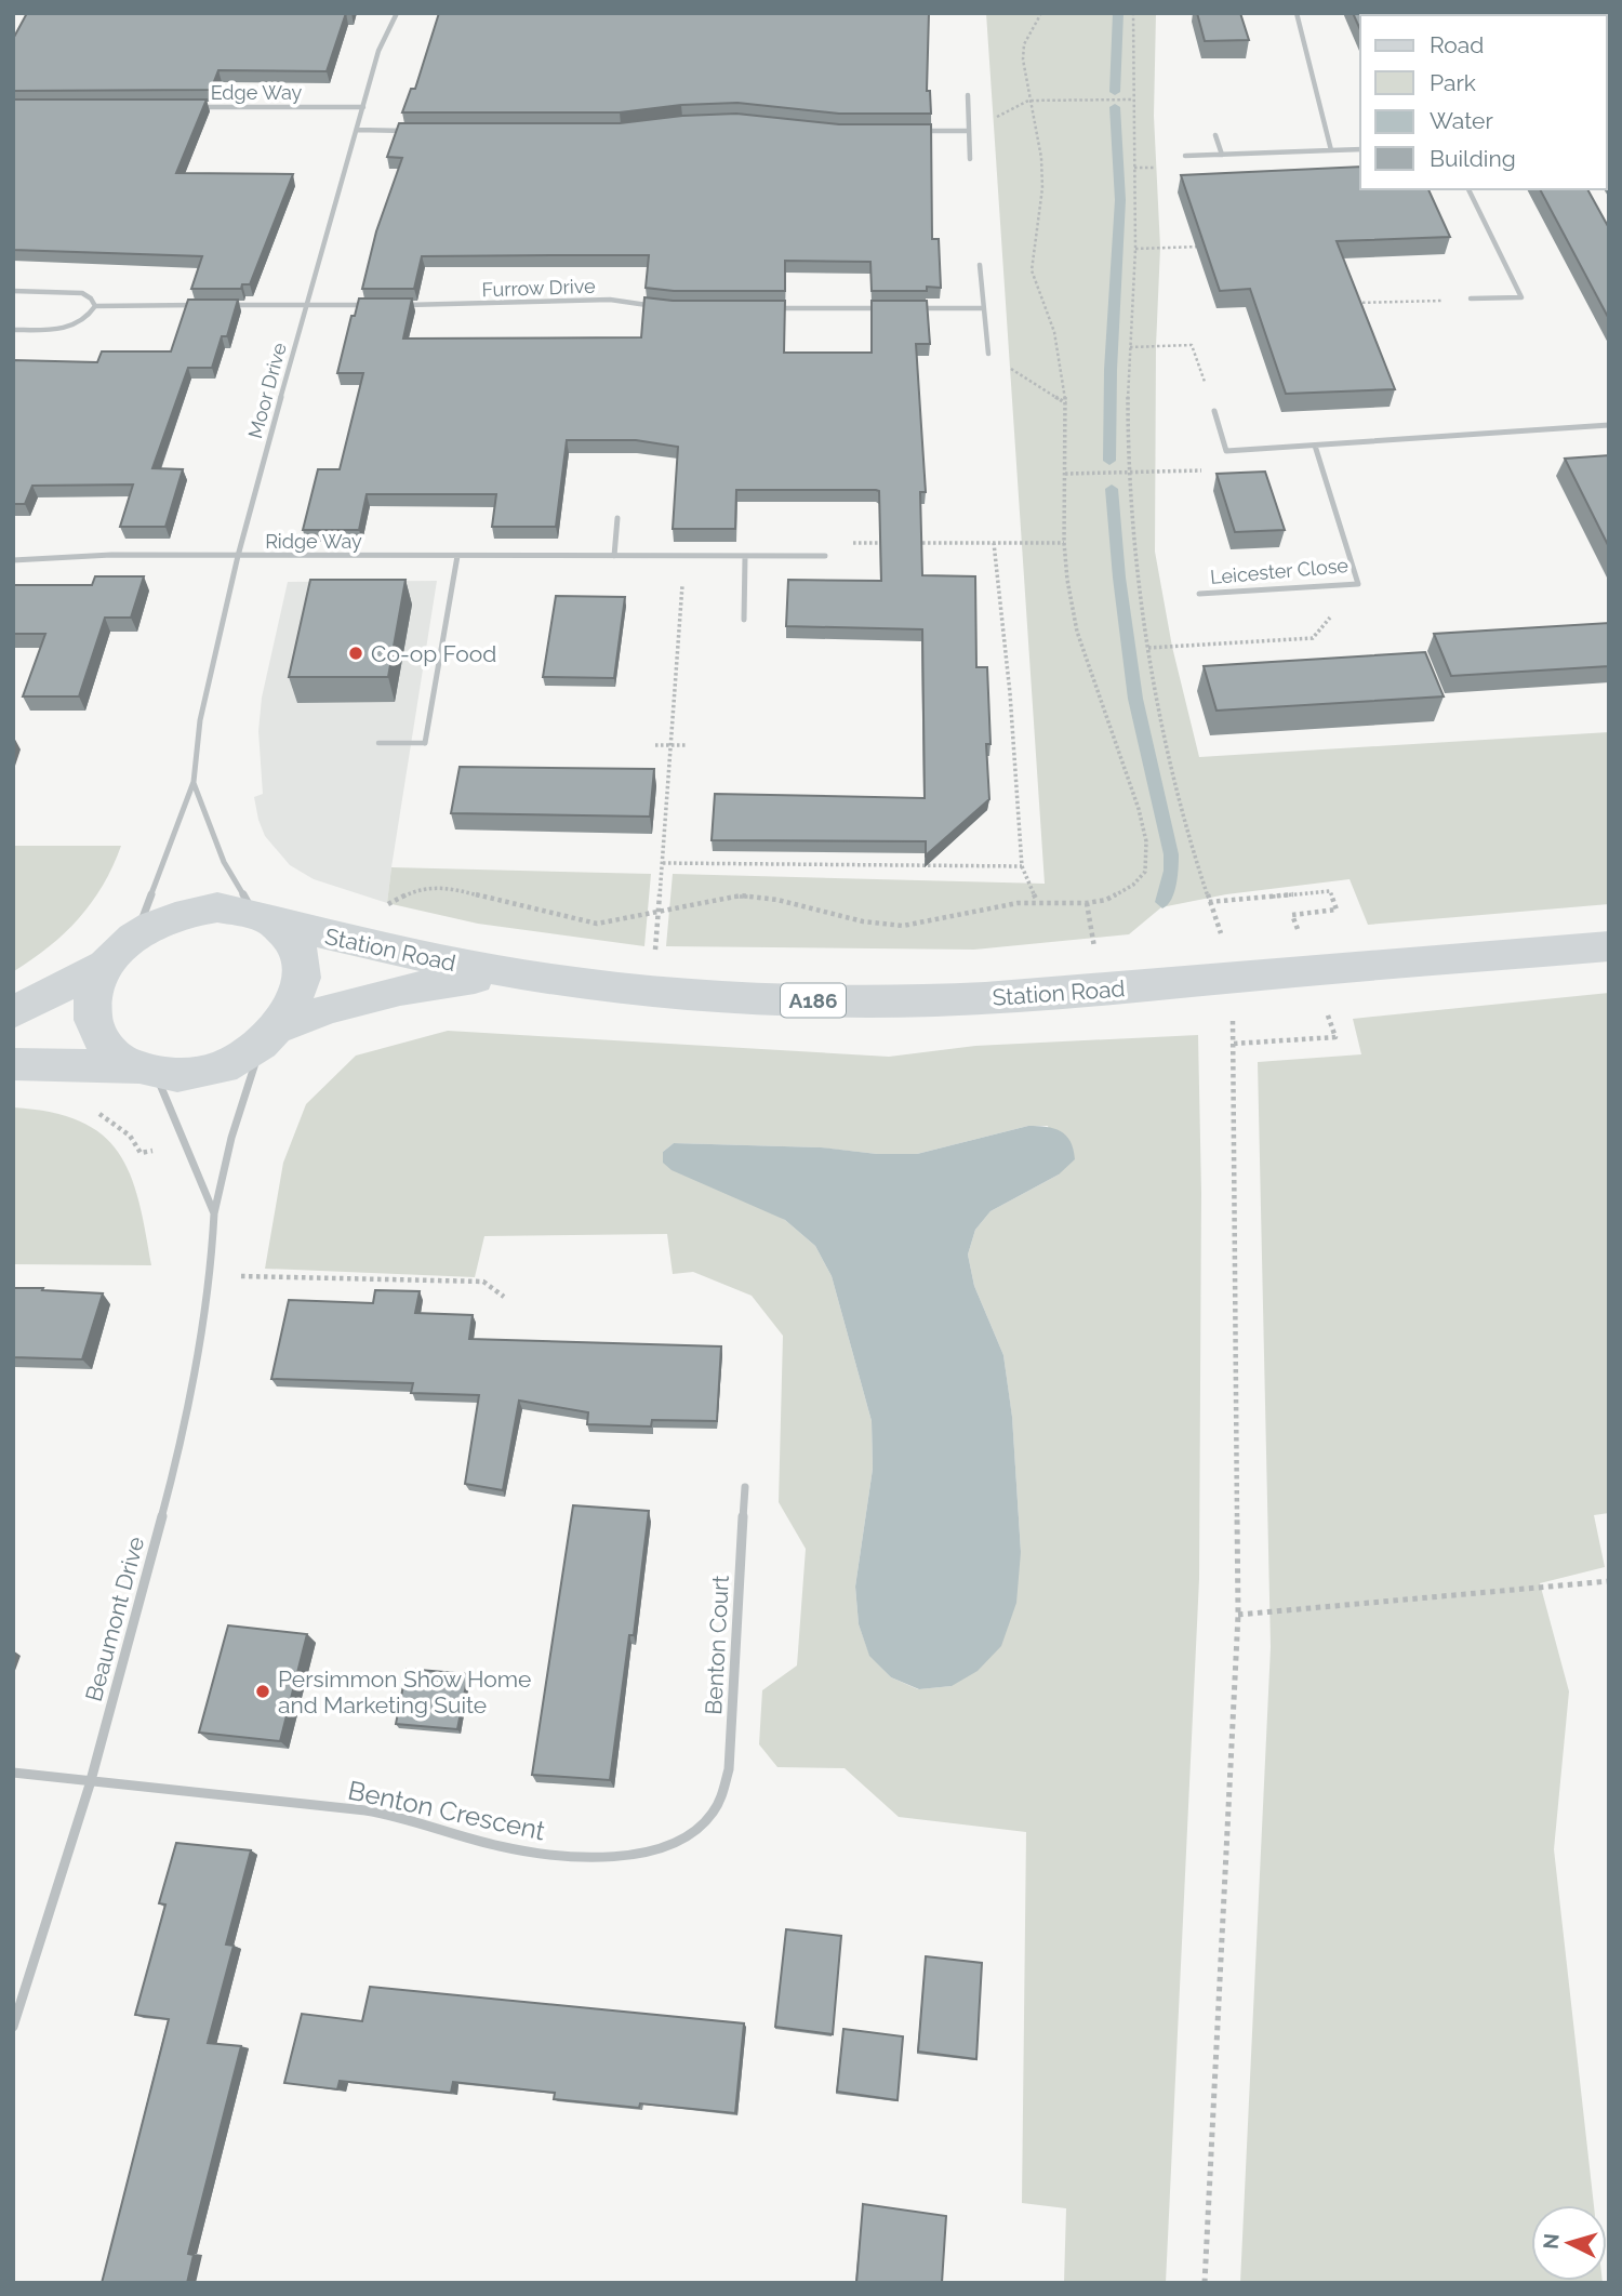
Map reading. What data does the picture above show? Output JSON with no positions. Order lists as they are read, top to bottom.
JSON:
{
  "streets": {
    "main road": ["Station Road", "A186"],
    "street": [
      "Edge Way",
      "Furrow Drive",
      "Moor Drive",
      "Ridge Way",
      "Leicester Close",
      "Beaumont Drive",
      "Benton Court",
      "Benton Crescent"
    ]
  },
  "crossings": [
    ["Edge Way", "Moor Drive"],
    ["Moor Drive", "Ridge Way"],
    ["Moor Drive", "Station Road"],
    ["Moor Drive", "Beaumont Drive"],
    ["Station Road", "Beaumont Drive"],
    ["Beaumont Drive", "Benton Crescent"],
    ["Benton Court", "Benton Crescent"]
  ],
  "places": ["Co-op Food", "Persimmon Show Home and Marketing Suite"],
  "legend": [
    "Road",
    "Park",
    "Water",
    "Building"
  ],
  "north": "left"
}
